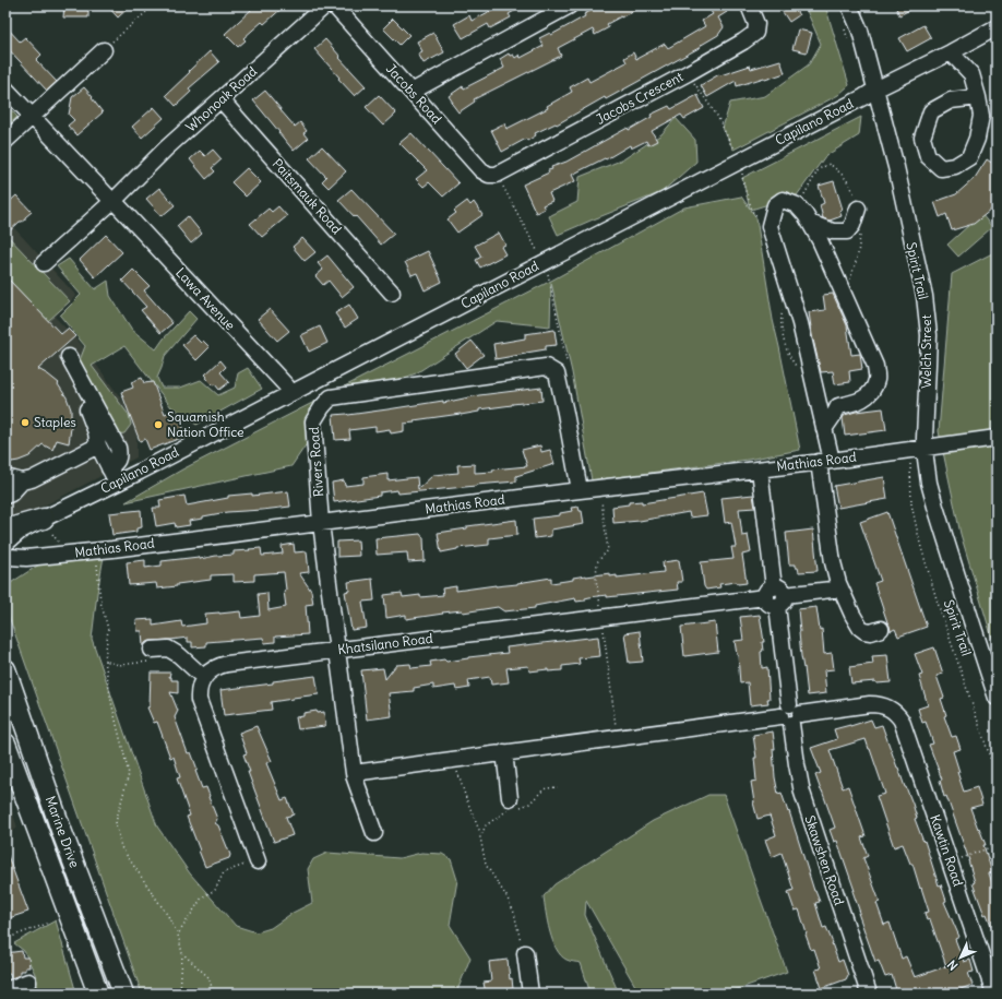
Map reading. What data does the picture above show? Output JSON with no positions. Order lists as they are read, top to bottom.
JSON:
{
  "streets": {
    "main road": ["Marine Drive"],
    "street": [
      "Jacobs Road",
      "Jacobs Crescent",
      "Whonoak Road",
      "Capilano Road",
      "Paitsmauk Road",
      "Lawa Avenue",
      "Welch Street",
      "Rivers Road",
      "Mathias Road",
      "Khatsilano Road",
      "Kawtin Road",
      "Skawshen Road"
    ],
    "path": ["Spirit Trail"]
  },
  "crossings": [
    ["Jacobs Road", "Jacobs Crescent"],
    ["Whonoak Road", "Paitsmauk Road"],
    ["Whonoak Road", "Lawa Avenue"],
    ["Capilano Road", "Lawa Avenue"],
    ["Capilano Road", "Welch Street"],
    ["Welch Street", "Mathias Road"],
    ["Rivers Road", "Mathias Road"],
    ["Rivers Road", "Khatsilano Road"],
    ["Mathias Road", "Skawshen Road"],
    ["Khatsilano Road", "Skawshen Road"],
    ["Kawtin Road", "Skawshen Road"]
  ],
  "places": ["Staples", "Squamish Nation Office"],
  "north": "bottom left"
}
